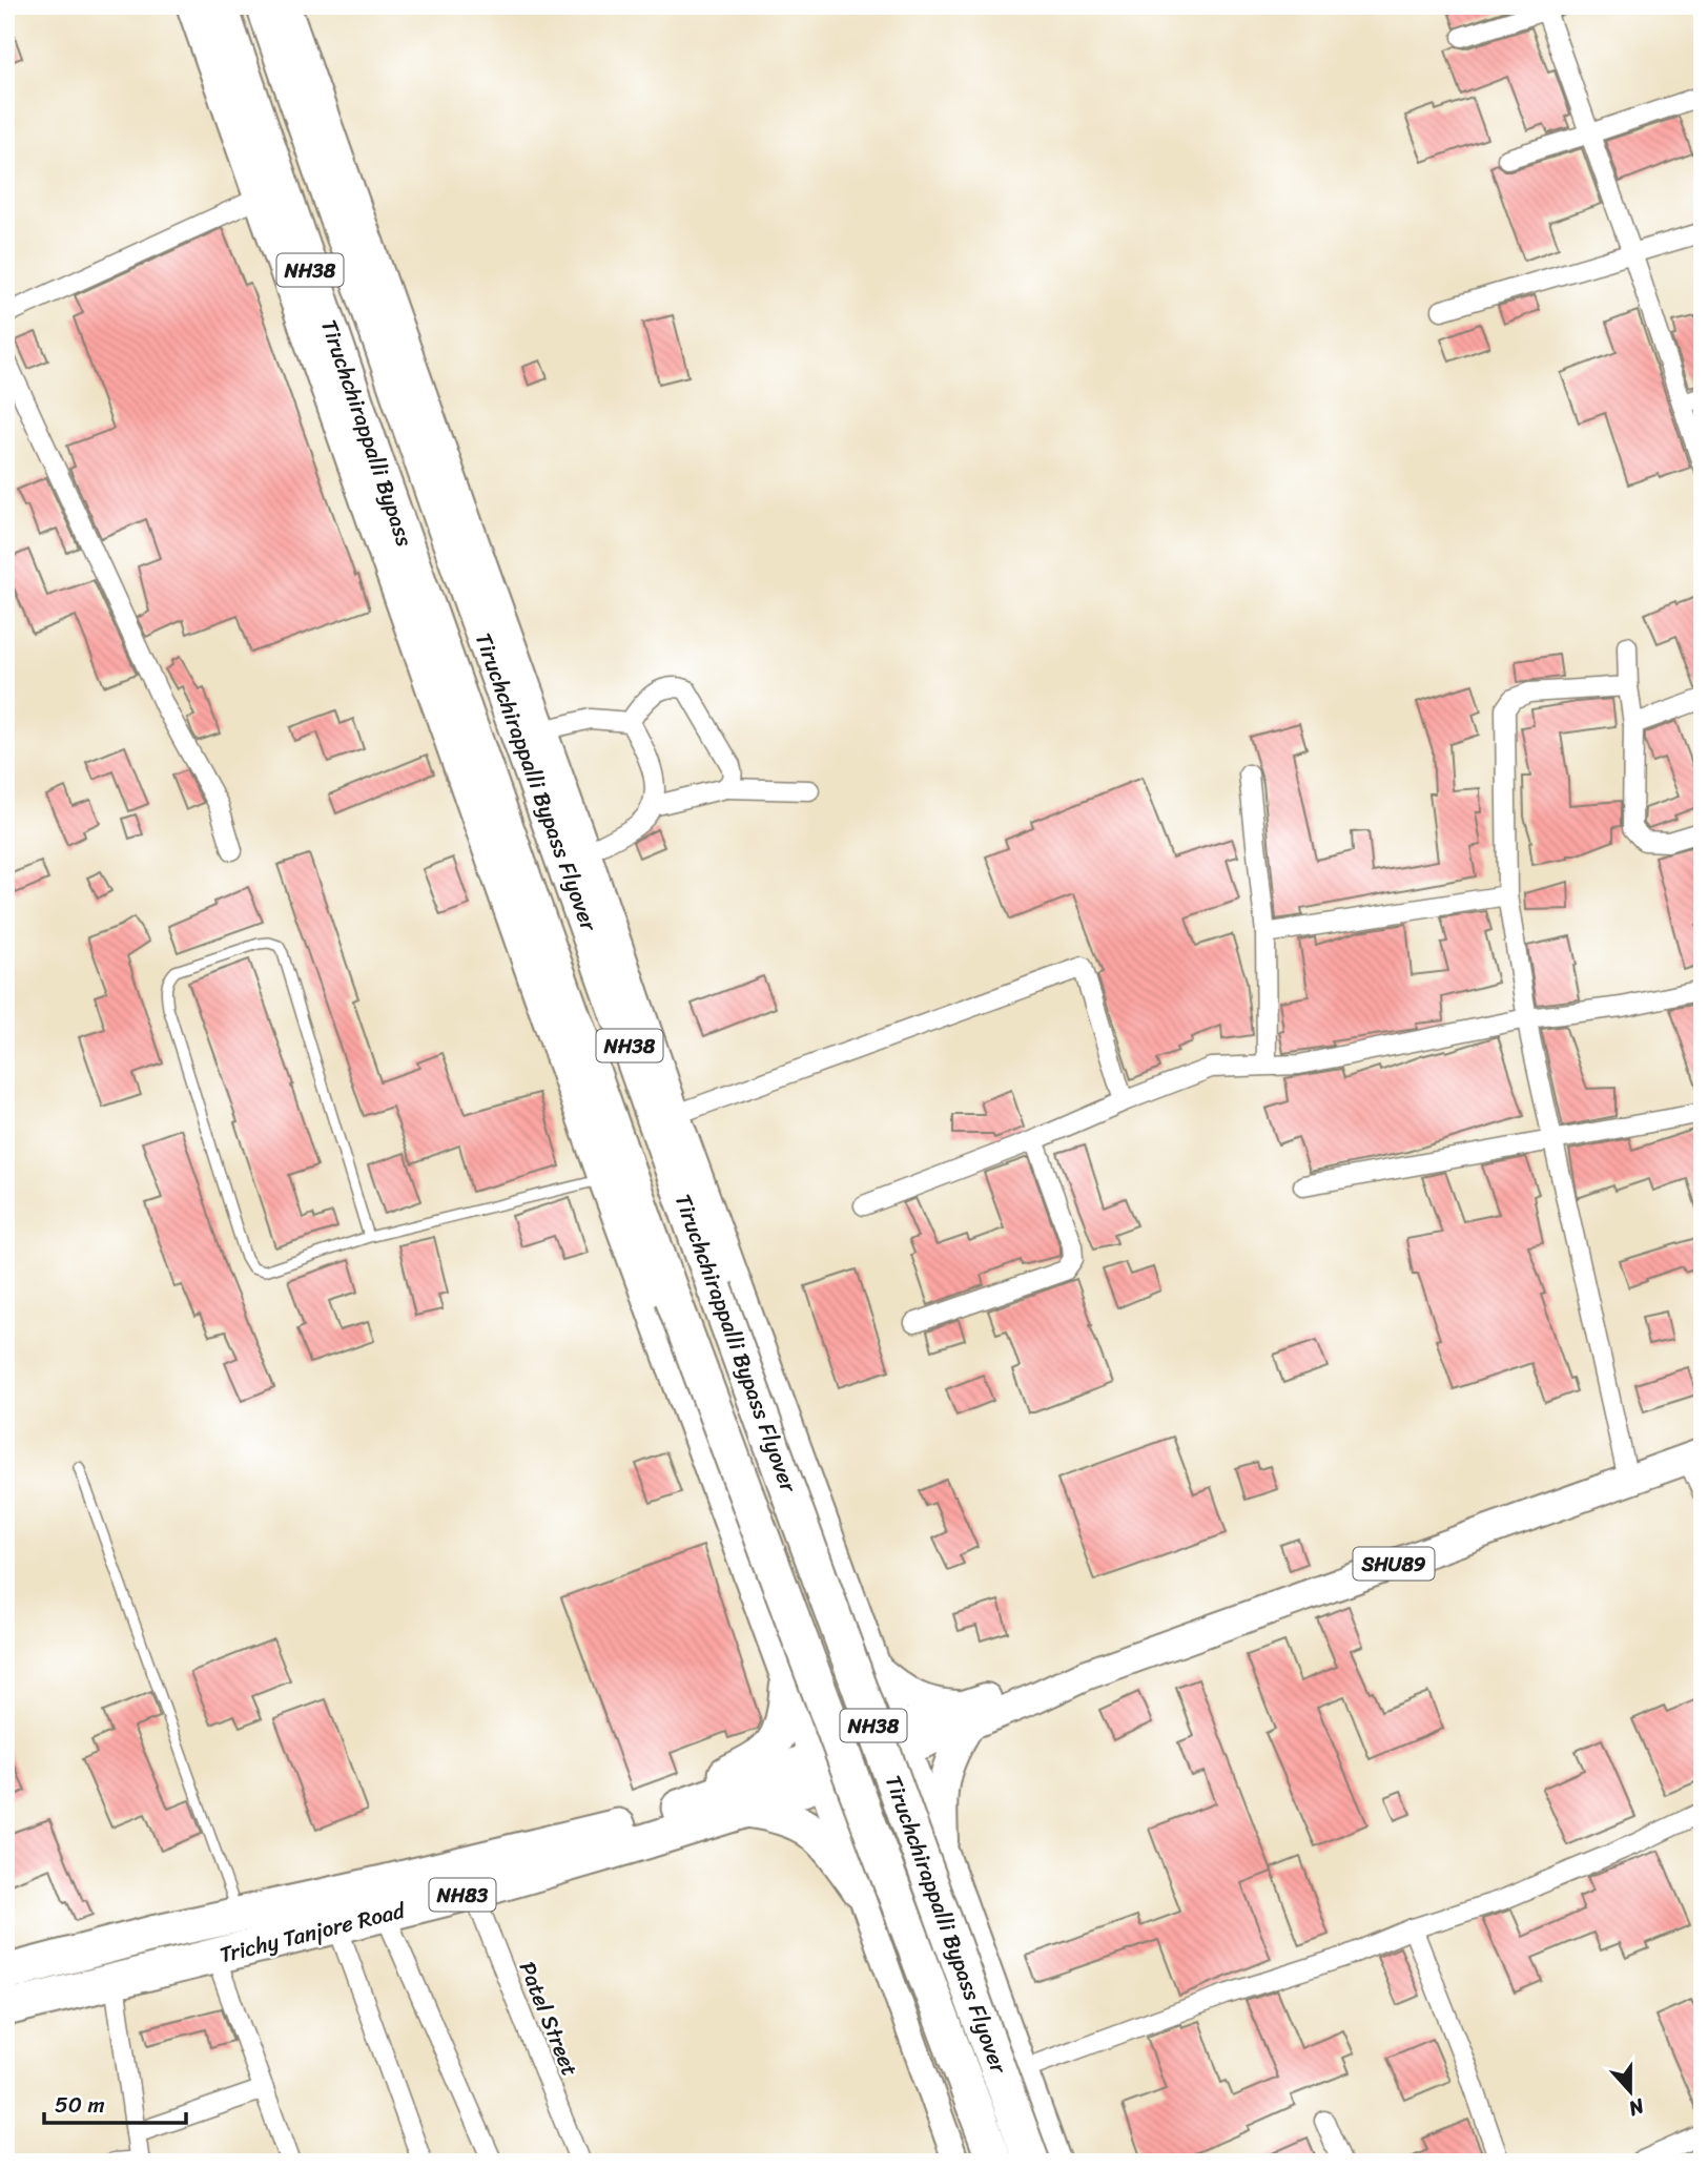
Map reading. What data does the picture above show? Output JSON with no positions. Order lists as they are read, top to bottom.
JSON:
{
  "streets": {
    "highway": [
      "NH38",
      "Tiruchchirappalli Bypass",
      "Tiruchchirappalli Bypass Flyover",
      "NH83",
      "Trichy Tanjore Road"
    ],
    "main road": ["SHU89"],
    "street": ["Patel Street"]
  },
  "crossings": [
    ["Tiruchchirappalli Bypass", "Tiruchchirappalli Bypass Flyover"],
    ["SHU89", "Trichy Tanjore Road"],
    ["NH83", "Trichy Tanjore Road"],
    ["Trichy Tanjore Road", "Patel Street"]
  ],
  "scale_bar": "50 m",
  "north": "bottom"
}
